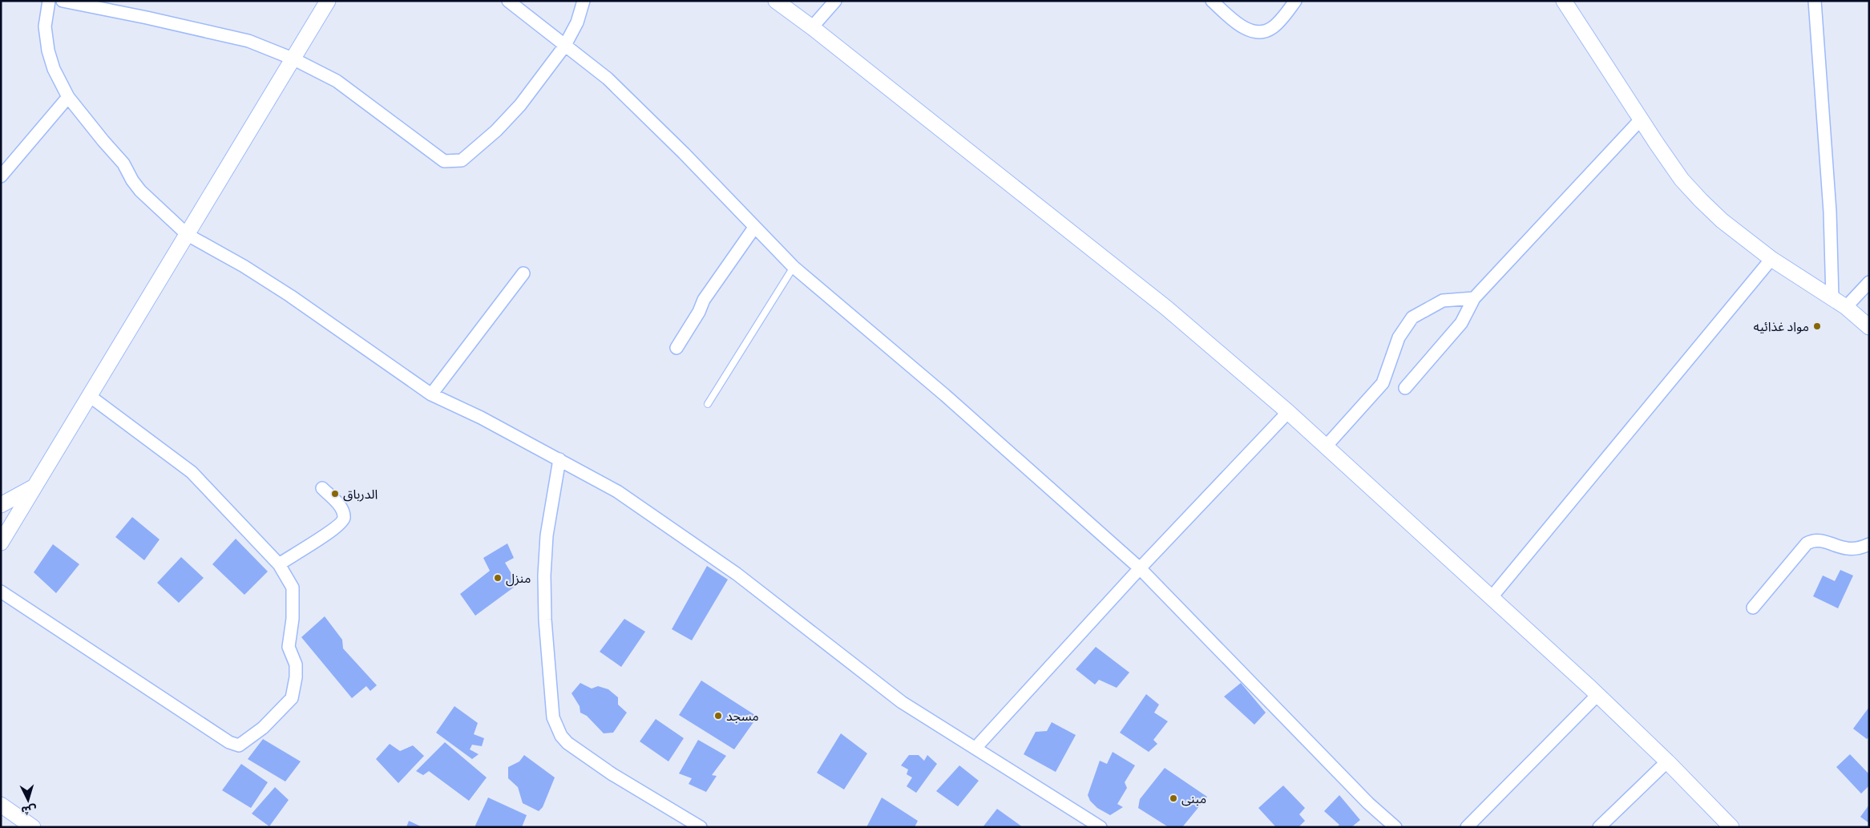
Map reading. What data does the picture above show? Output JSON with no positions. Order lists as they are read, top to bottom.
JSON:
{
  "places": [
    "مواد غذائيه",
    "الدرباق",
    "منزل",
    "مسجد",
    "مبنى"
  ],
  "north": "bottom"
}
